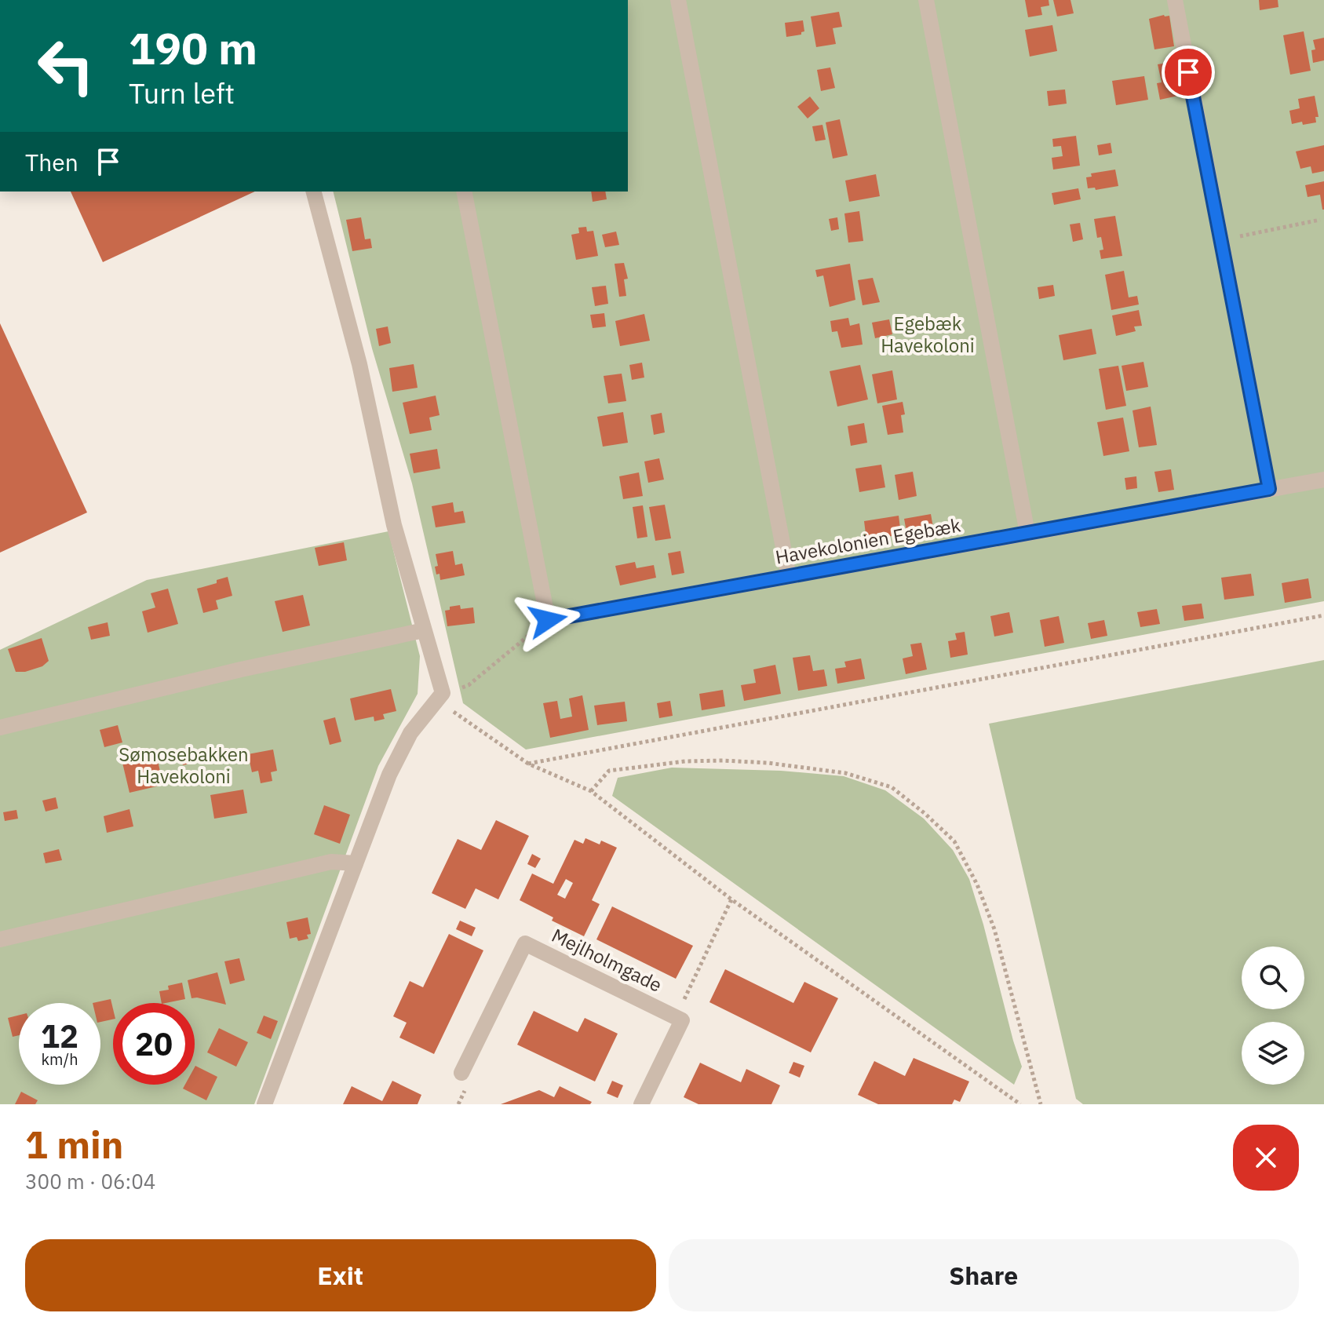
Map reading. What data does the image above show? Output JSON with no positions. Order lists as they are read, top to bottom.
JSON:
{
  "streets": {
    "street": ["Havekolonien Egebæk", "Mejlholmgade"]
  },
  "parks": ["Egebæk Havekoloni", "Sømosebakken Havekoloni"],
  "page": {
    "turn": ["190 m", "Turn left"],
    "then": "Then",
    "speed": "12 km/h",
    "limit": "20",
    "heading": ["1 min", "300 m · 06:04"],
    "buttons": ["Exit", "Share"]
  }
}
